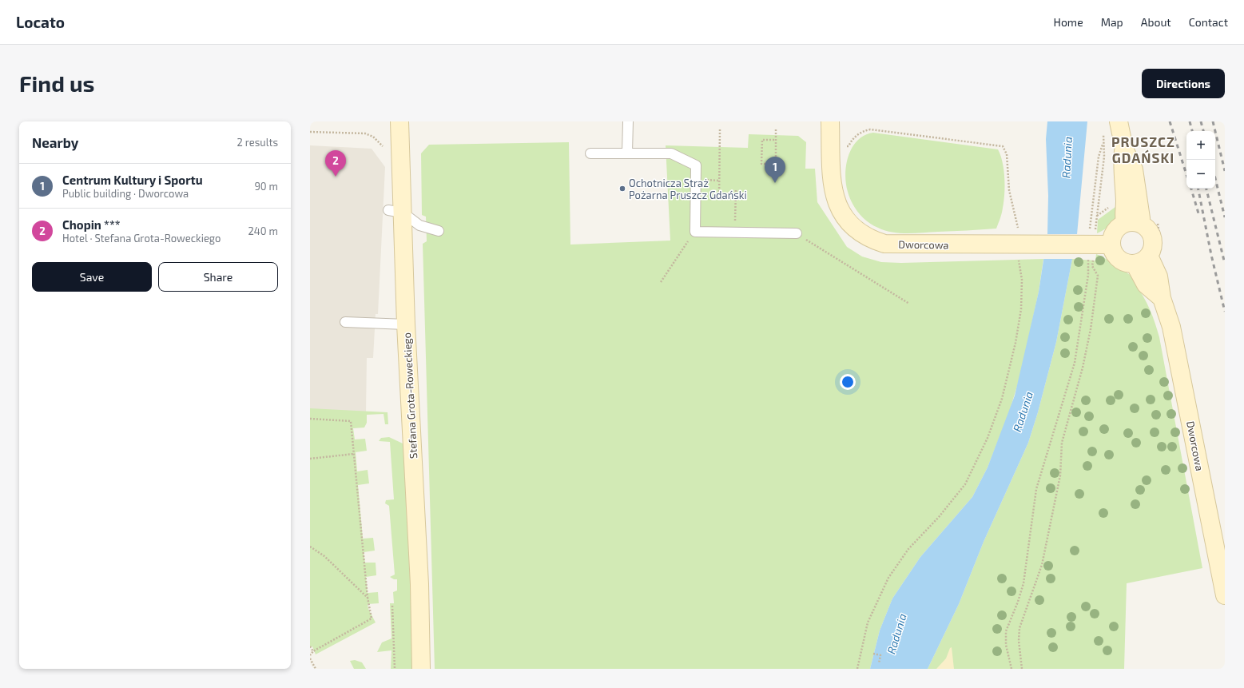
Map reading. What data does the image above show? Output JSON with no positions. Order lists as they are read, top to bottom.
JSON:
{
  "streets": {
    "street": ["Dworcowa", "Stefana Grota-Roweckiego"]
  },
  "districts": ["PRUSZCZ GDAŃSKI"],
  "water": ["Radunia"],
  "places": ["Ochotnicza Straż Pożarna Pruszcz Gdański"],
  "page": {
    "header": "Locato",
    "nav": [
      "Home",
      "Map",
      "About",
      "Contact"
    ],
    "buttons": [
      "Directions",
      ["Save", "Share"]
    ],
    "title": "Find us",
    "heading": ["Nearby", "2 results"],
    "map_buttons": ["+", "−"],
    "pins": ["2", "1"],
    "list": [
      {
        "mark": "1",
        "name": "Centrum Kultury i Sportu",
        "note": "Public building · Dworcowa",
        "value": "90 m"
      },
      {
        "mark": "2",
        "name": "Chopin ***",
        "note": "Hotel · Stefana Grota-Roweckiego",
        "value": "240 m"
      }
    ]
  }
}
